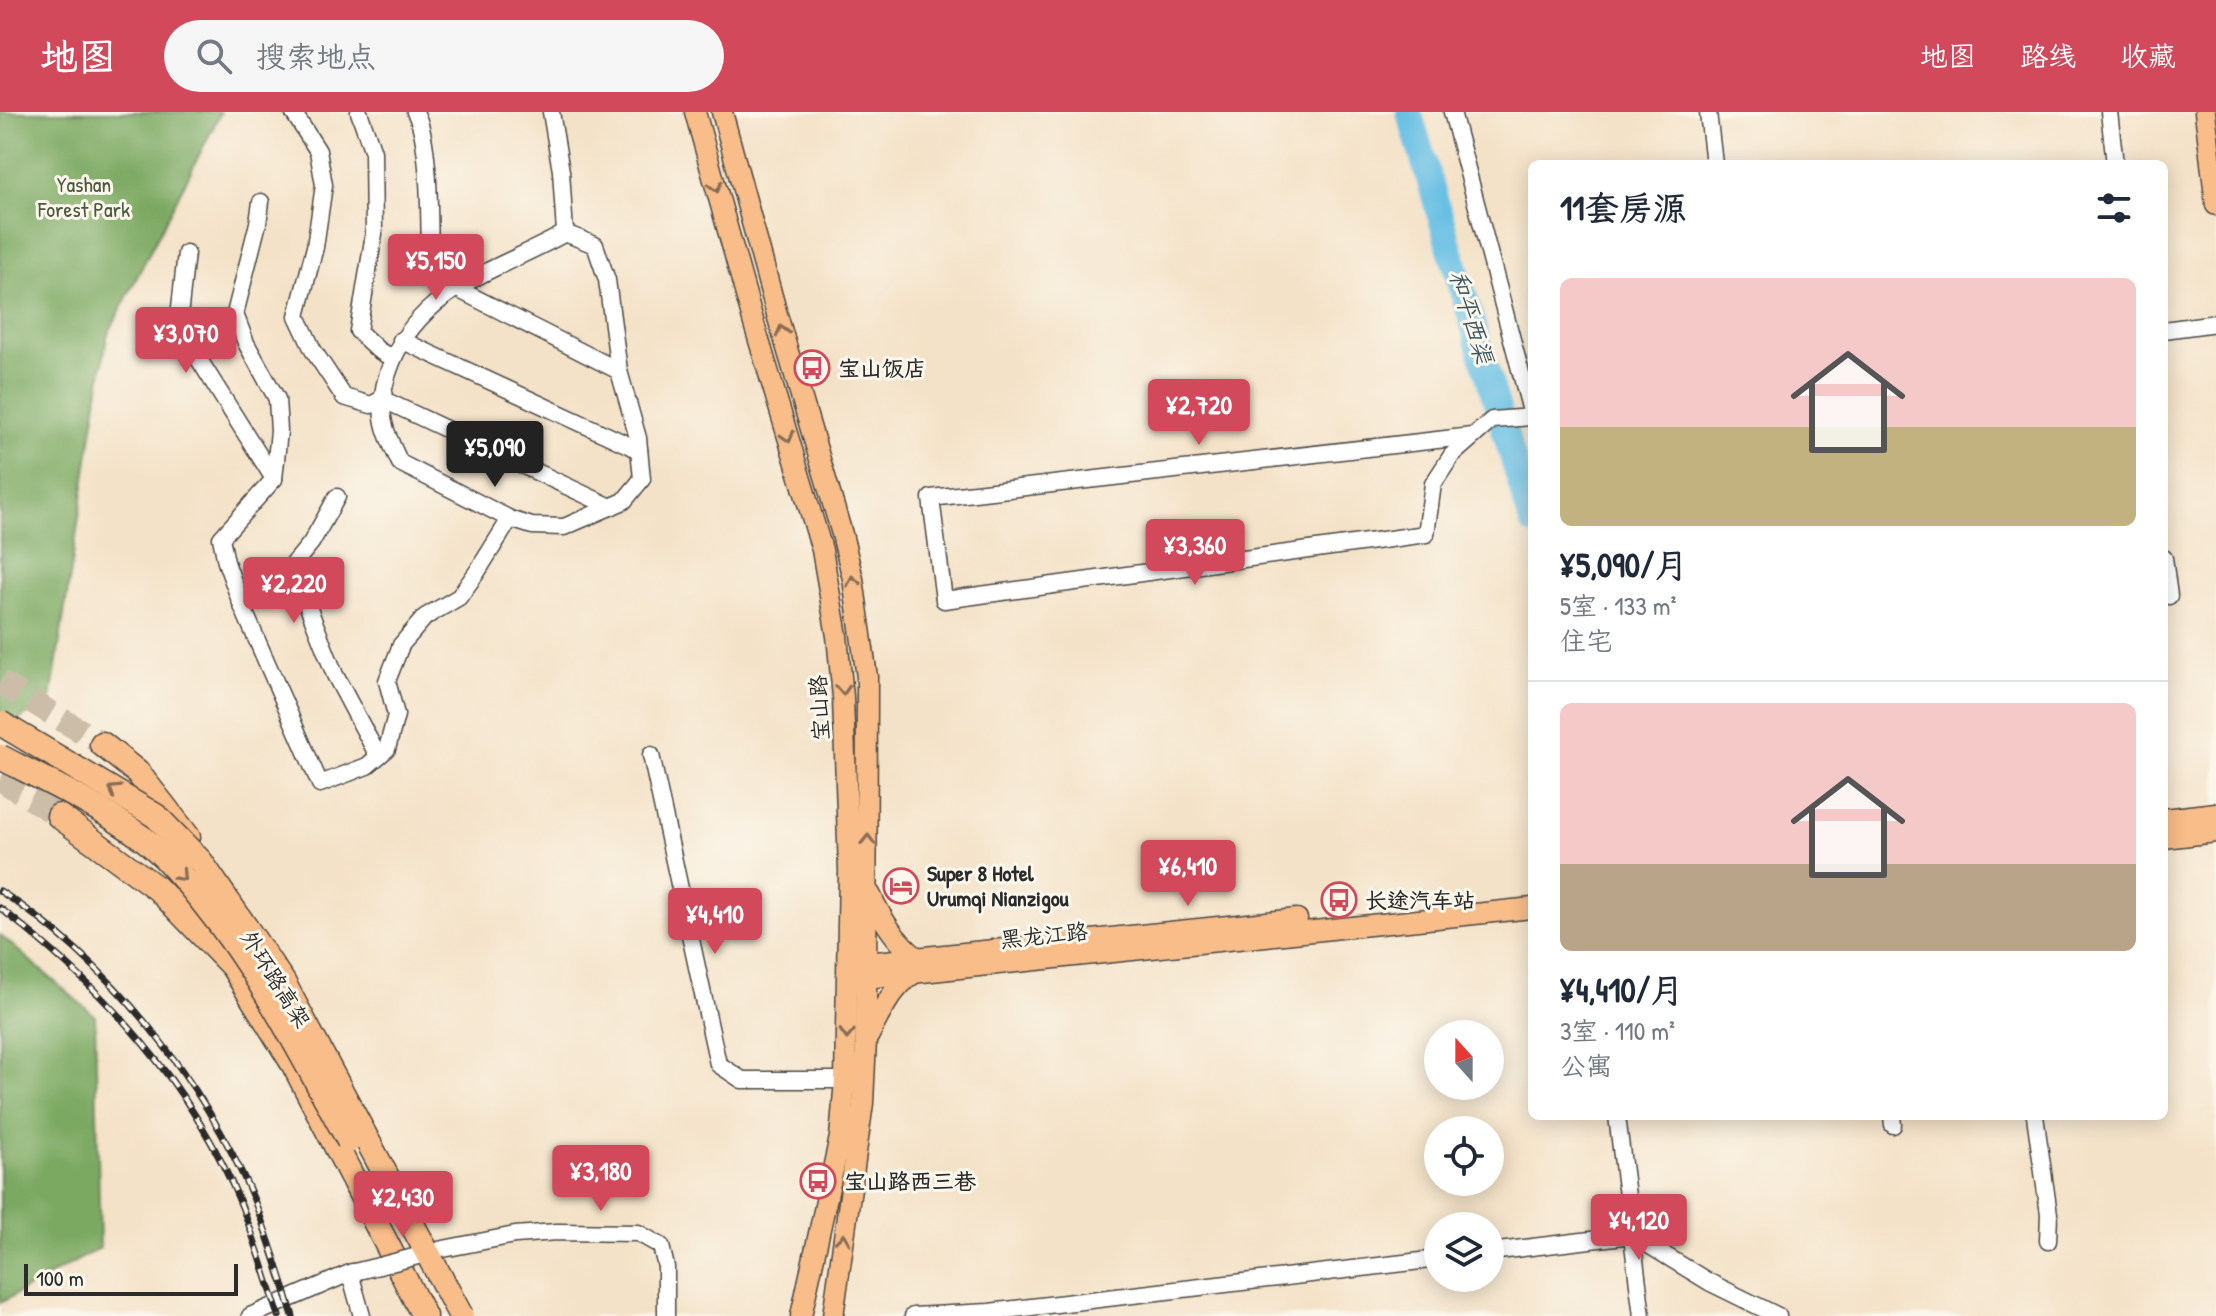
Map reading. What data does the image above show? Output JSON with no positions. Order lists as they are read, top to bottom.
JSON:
{
  "streets": {
    "highway": ["外环路高架"],
    "main road": ["宝山路", "黑龙江路"]
  },
  "crossings": [
    ["宝山路", "黑龙江路"]
  ],
  "water": ["和平西渠"],
  "parks": ["Yashan Forest Park"],
  "places": {
    "bus stop": ["宝山饭店", "长途汽车站", "宝山路西三巷"],
    "hotel": ["Super 8 Hotel Urumqi Nianzigou"]
  },
  "scale_bar": "100 m",
  "north": "top",
  "page": {
    "header": "地图",
    "search": "搜索地点",
    "nav": ["地图", "路线", "收藏"],
    "heading": "11套房源",
    "price": [
      "¥5,150",
      "¥3,070",
      "¥2,720",
      "¥5,090",
      "¥3,360",
      "¥2,220",
      "¥6,410",
      "¥4,410",
      "¥3,180",
      "¥2,430",
      "¥4,120"
    ],
    "list": [
      {
        "name": "¥5,090/月",
        "note": "5室 · 133 m² · 住宅"
      },
      {
        "name": "¥4,410/月",
        "note": "3室 · 110 m² · 公寓"
      }
    ],
    "scale": "100 m"
  }
}
